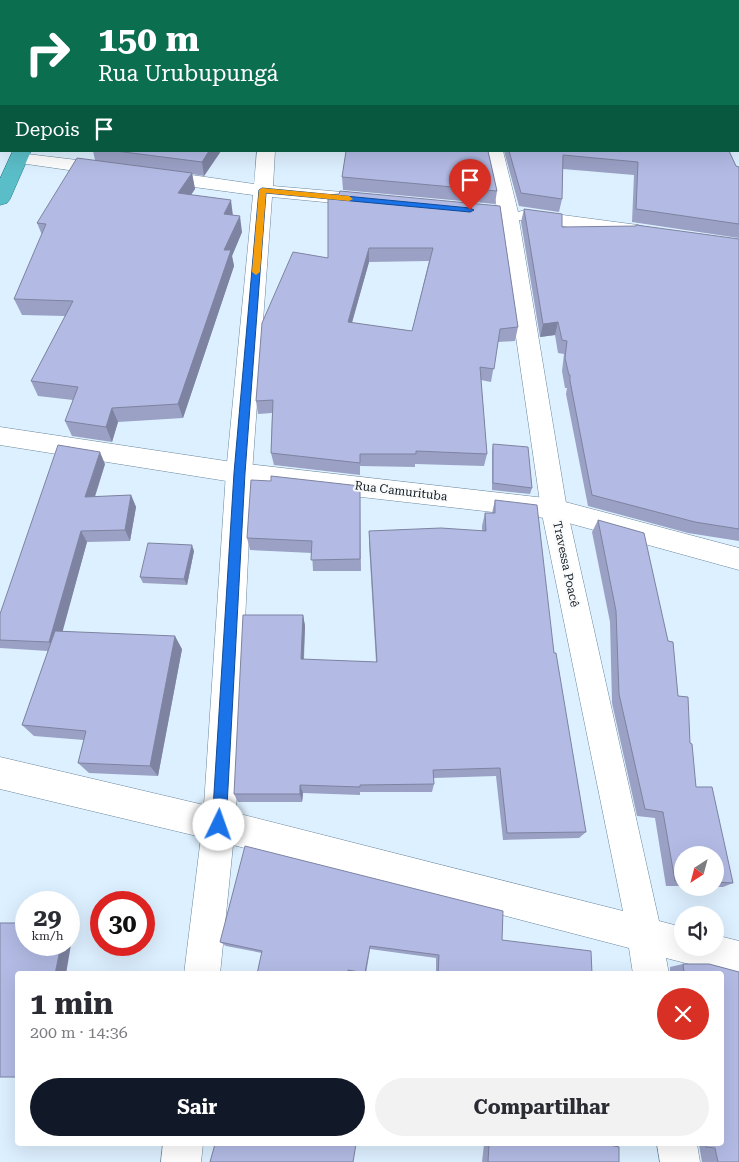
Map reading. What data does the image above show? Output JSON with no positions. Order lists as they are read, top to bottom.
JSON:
{
  "streets": {
    "street": ["Rua Camurituba", "Travessa Poacê"]
  },
  "crossings": [
    ["Rua Camurituba", "Travessa Poacê"]
  ],
  "north": "bottom left",
  "page": {
    "turn": ["150 m", "Rua Urubupungá"],
    "then": "Depois",
    "speed": "29 km/h",
    "limit": "30",
    "heading": ["1 min", "200 m · 14:36"],
    "buttons": ["Sair", "Compartilhar"]
  }
}
